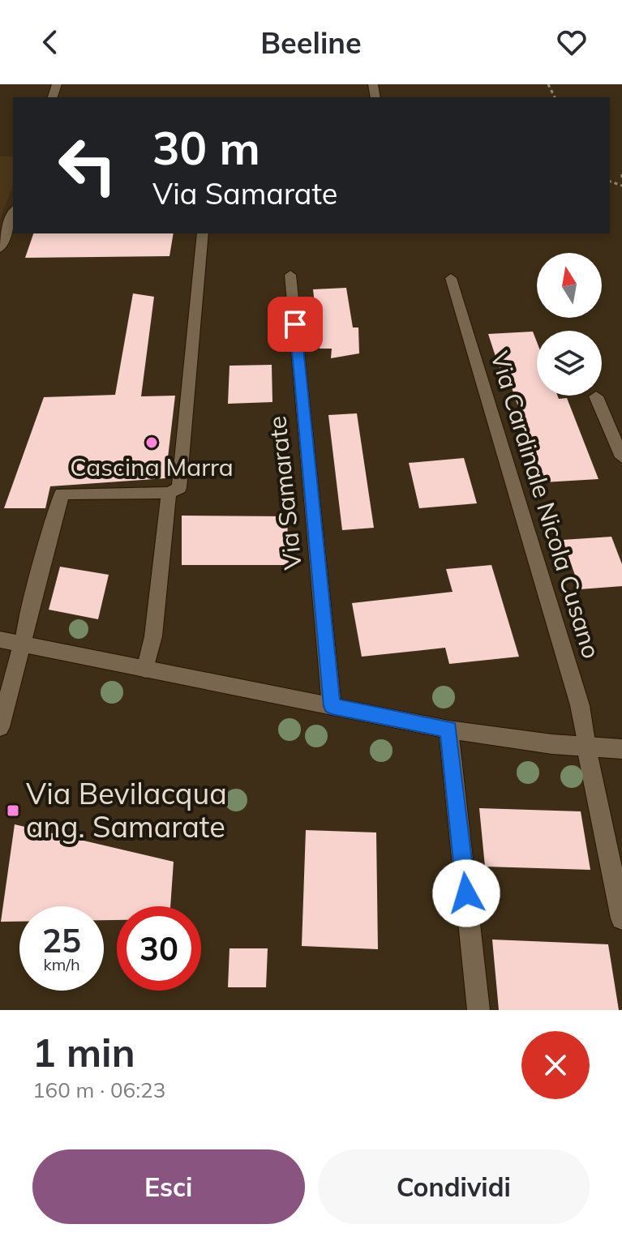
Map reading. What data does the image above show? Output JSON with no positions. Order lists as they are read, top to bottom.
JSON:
{
  "streets": {
    "street": ["Via Samarate", "Via Cardinale Nicola Cusano"]
  },
  "places": {
    "other": ["Cascina Marra"],
    "transit": ["Via Bevilacqua ang. Samarate"]
  },
  "north": "top",
  "page": {
    "header": "Beeline",
    "turn": ["30 m", "Via Samarate"],
    "speed": "25 km/h",
    "limit": "30",
    "heading": ["1 min", "160 m · 06:23"],
    "buttons": ["Esci", "Condividi"]
  }
}
